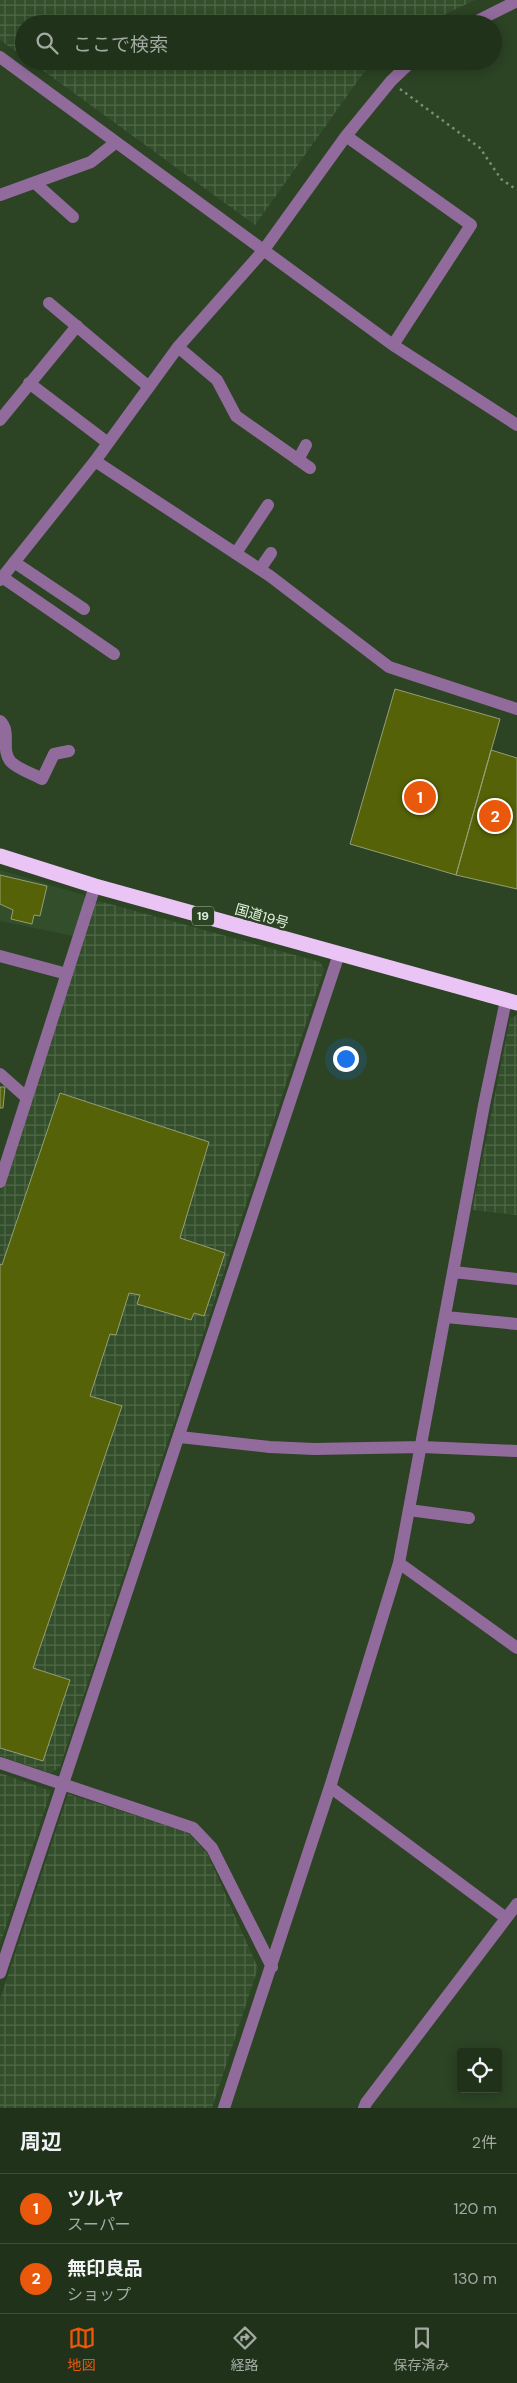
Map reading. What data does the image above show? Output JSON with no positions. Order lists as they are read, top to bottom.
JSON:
{
  "streets": {
    "highway": ["19", "国道19号"]
  },
  "page": {
    "search": "ここで検索",
    "pins": ["1", "2"],
    "heading": ["周辺", "2件"],
    "list": [
      {
        "mark": "1",
        "name": "ツルヤ",
        "note": "スーパー",
        "value": "120 m"
      },
      {
        "mark": "2",
        "name": "無印良品",
        "note": "ショップ",
        "value": "130 m"
      }
    ],
    "nav": ["地図", "経路", "保存済み"]
  }
}
